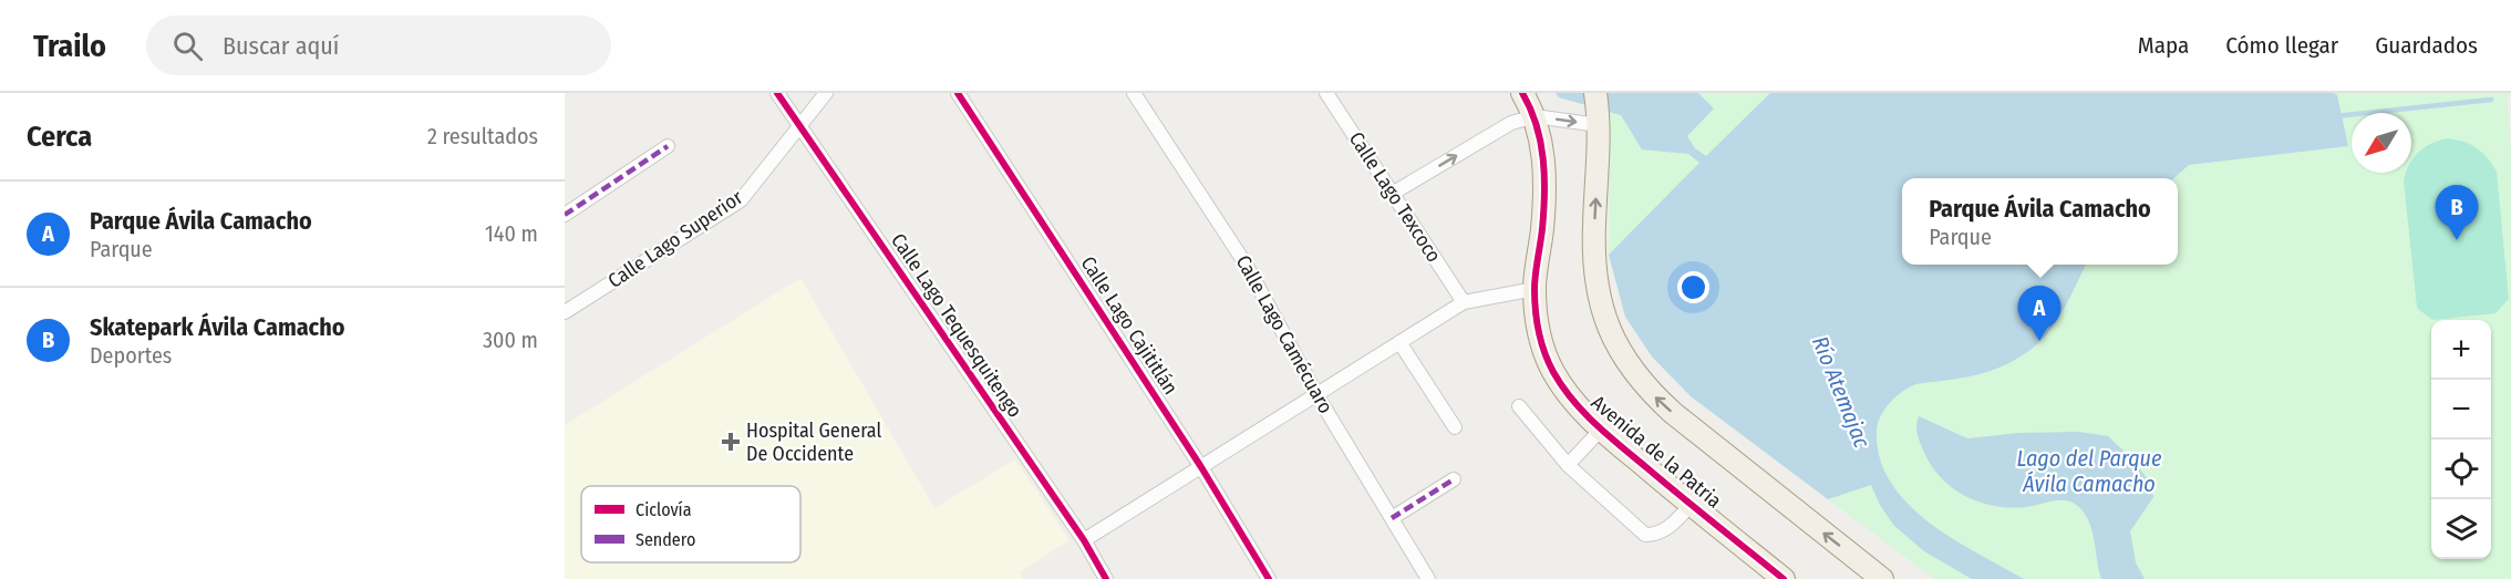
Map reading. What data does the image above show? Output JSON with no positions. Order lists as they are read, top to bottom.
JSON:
{
  "streets": {
    "main road": ["Avenida de la Patria"],
    "street": [
      "Calle Lago Texcoco",
      "Calle Lago Superior",
      "Calle Lago Tequesquitengo",
      "Calle Lago Cajititlán",
      "Calle Lago Camécuaro"
    ]
  },
  "crossings": [
    ["Calle Lago Superior", "Calle Lago Tequesquitengo"]
  ],
  "water": ["Río Atemajac", "Lago del Parque Ávila Camacho"],
  "places": {
    "health": ["Hospital General De Occidente"]
  },
  "legend": ["Ciclovía", "Sendero"],
  "north": "bottom left",
  "page": {
    "header": "Trailo",
    "search": "Buscar aquí",
    "nav": ["Mapa", "Cómo llegar", "Guardados"],
    "heading": ["Cerca", "2 resultados"],
    "popup": ["Parque Ávila Camacho", "Parque"],
    "list": [
      {
        "mark": "A",
        "name": "Parque Ávila Camacho",
        "note": "Parque",
        "value": "140 m"
      },
      {
        "mark": "B",
        "name": "Skatepark Ávila Camacho",
        "note": "Deportes",
        "value": "300 m"
      }
    ],
    "pins": ["B", "A"],
    "map_buttons": ["+", "−"]
  }
}
